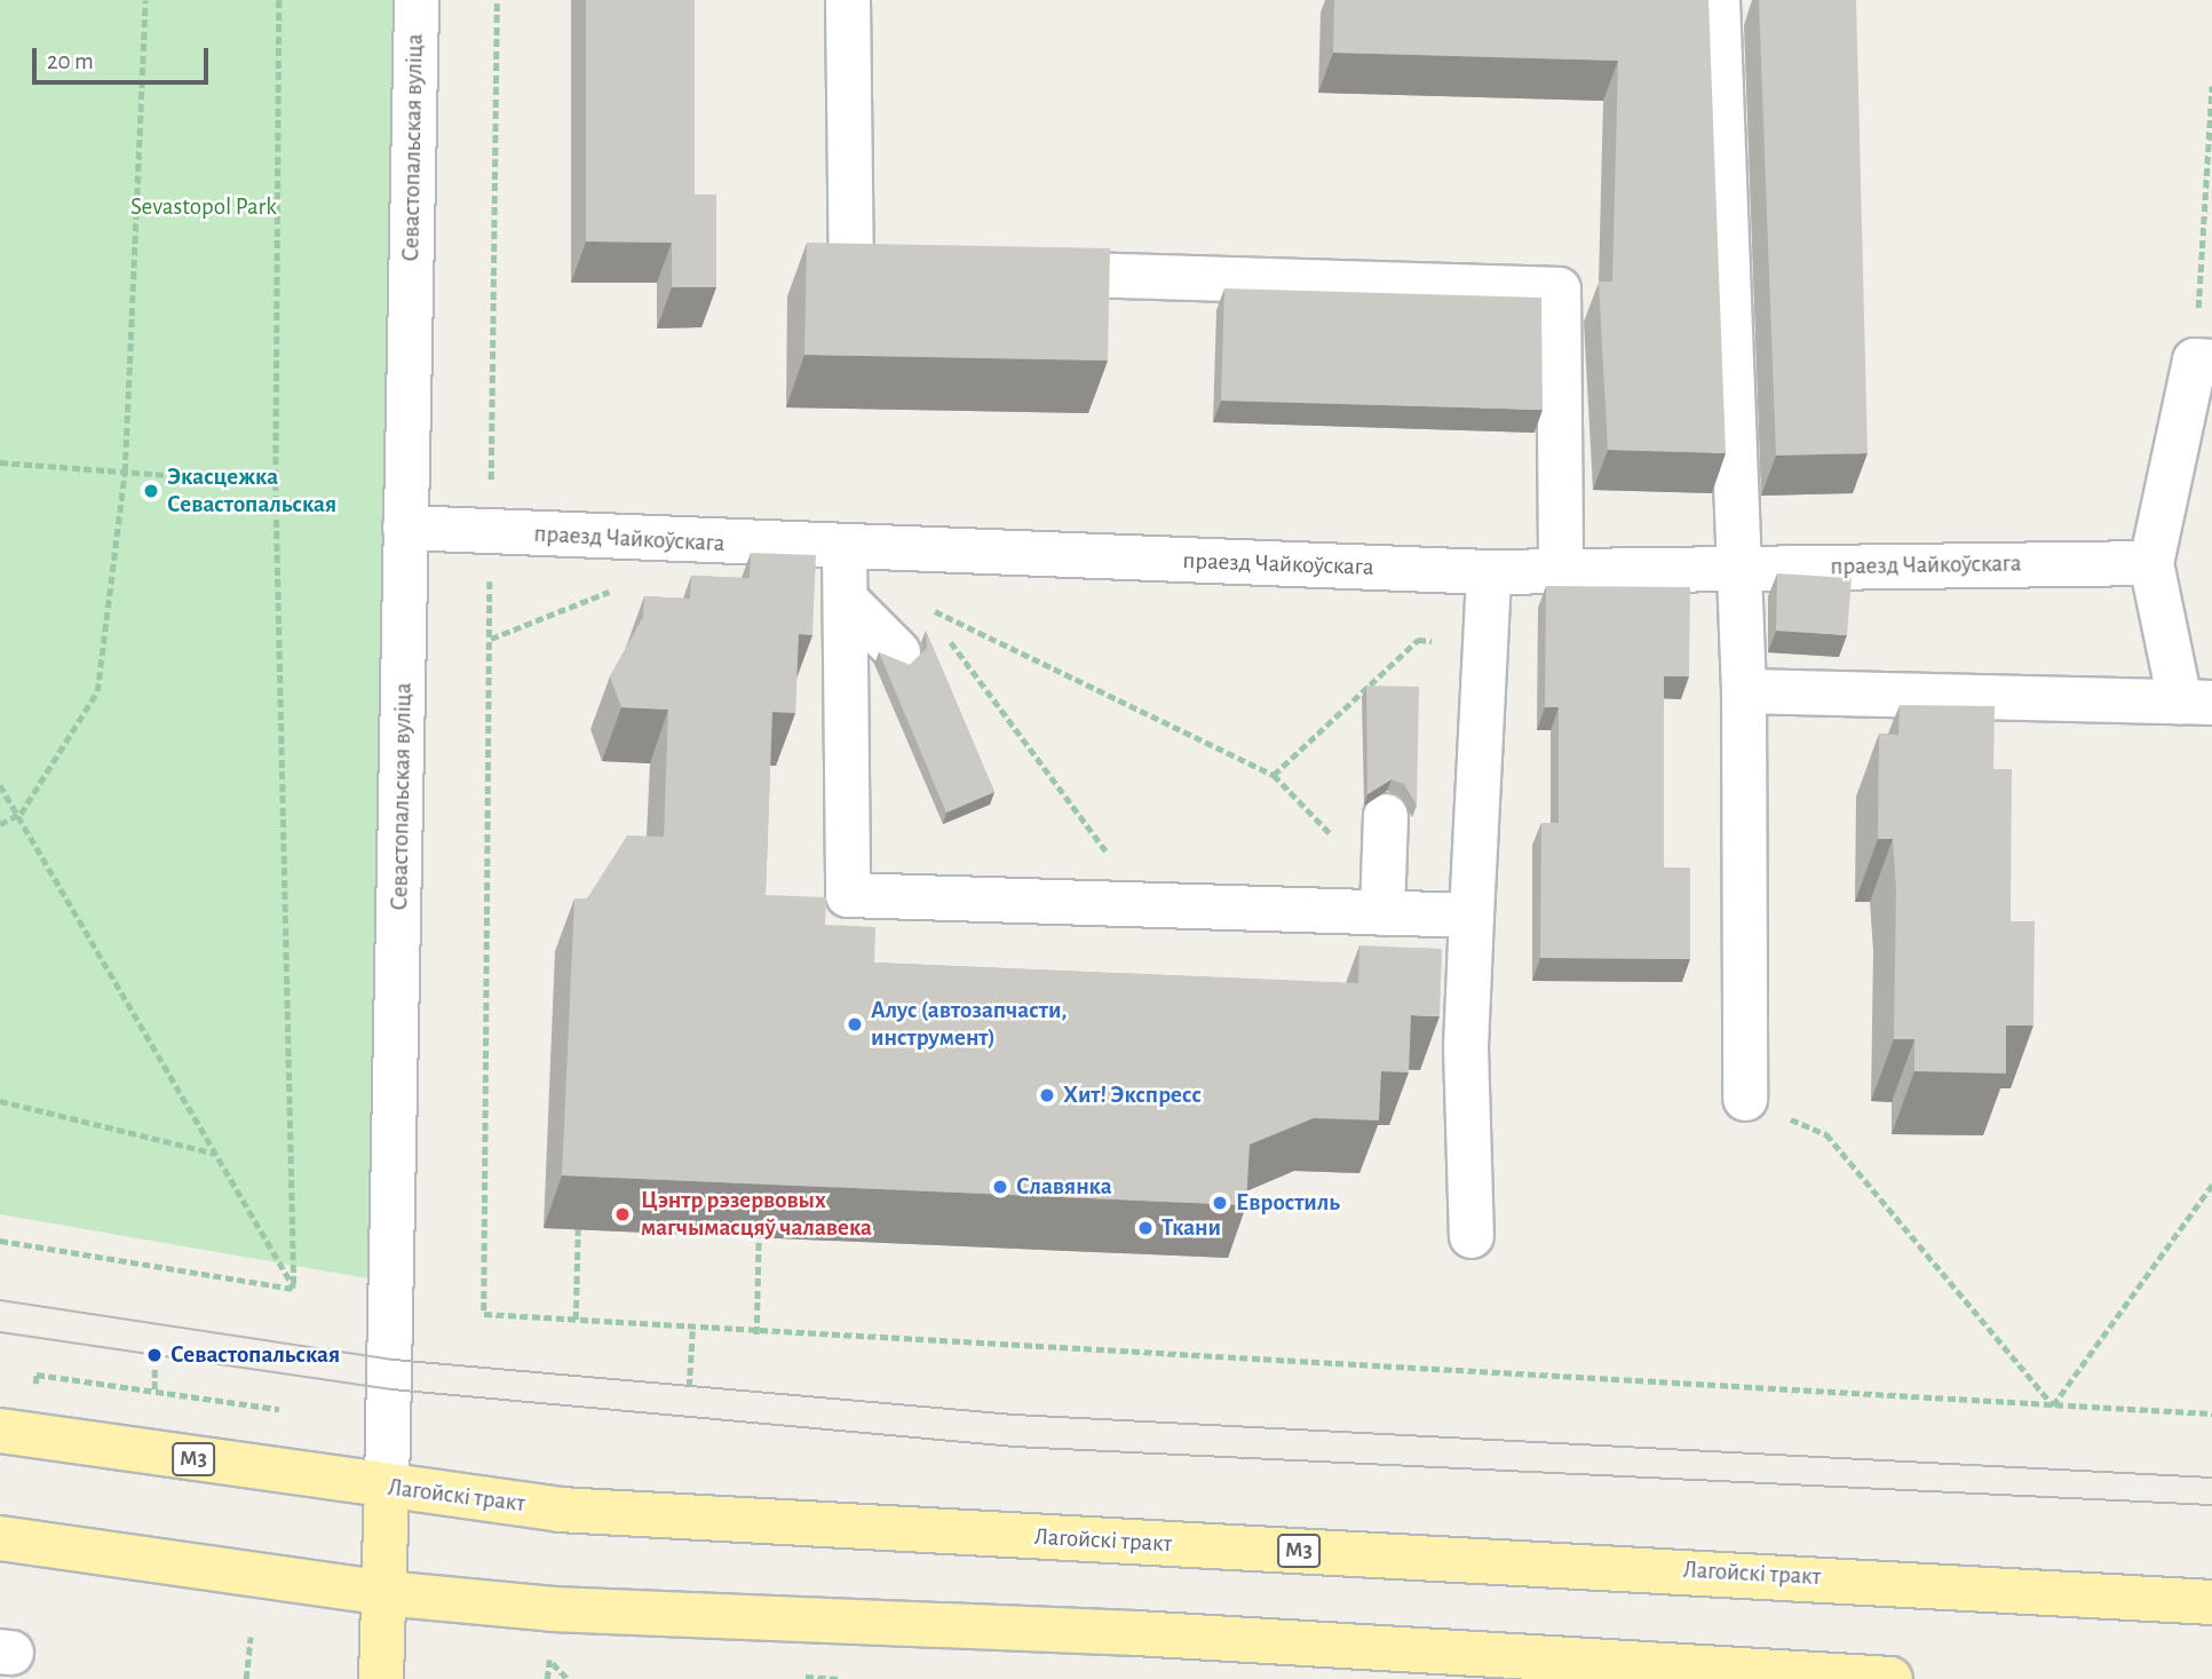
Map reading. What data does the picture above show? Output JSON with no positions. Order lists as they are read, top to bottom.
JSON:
{
  "streets": {
    "main road": ["Севастопальская вуліца", "М3", "Лагойскі тракт"],
    "street": ["праезд Чайкоўскага"]
  },
  "crossings": [
    ["Севастопальская вуліца", "праезд Чайкоўскага"],
    ["Севастопальская вуліца", "Лагойскі тракт"]
  ],
  "parks": ["Sevastopol Park"],
  "places": [
    "Экасцежка Севастопальская",
    "Алус (автозапчасти, инструмент)",
    "Хит! Экспресс",
    "Славянка",
    "Евростиль",
    "Цэнтр рэзервовых магчымасцяў чалавека",
    "Ткани",
    "Севастопальская"
  ],
  "scale_bar": "20 m"
}
